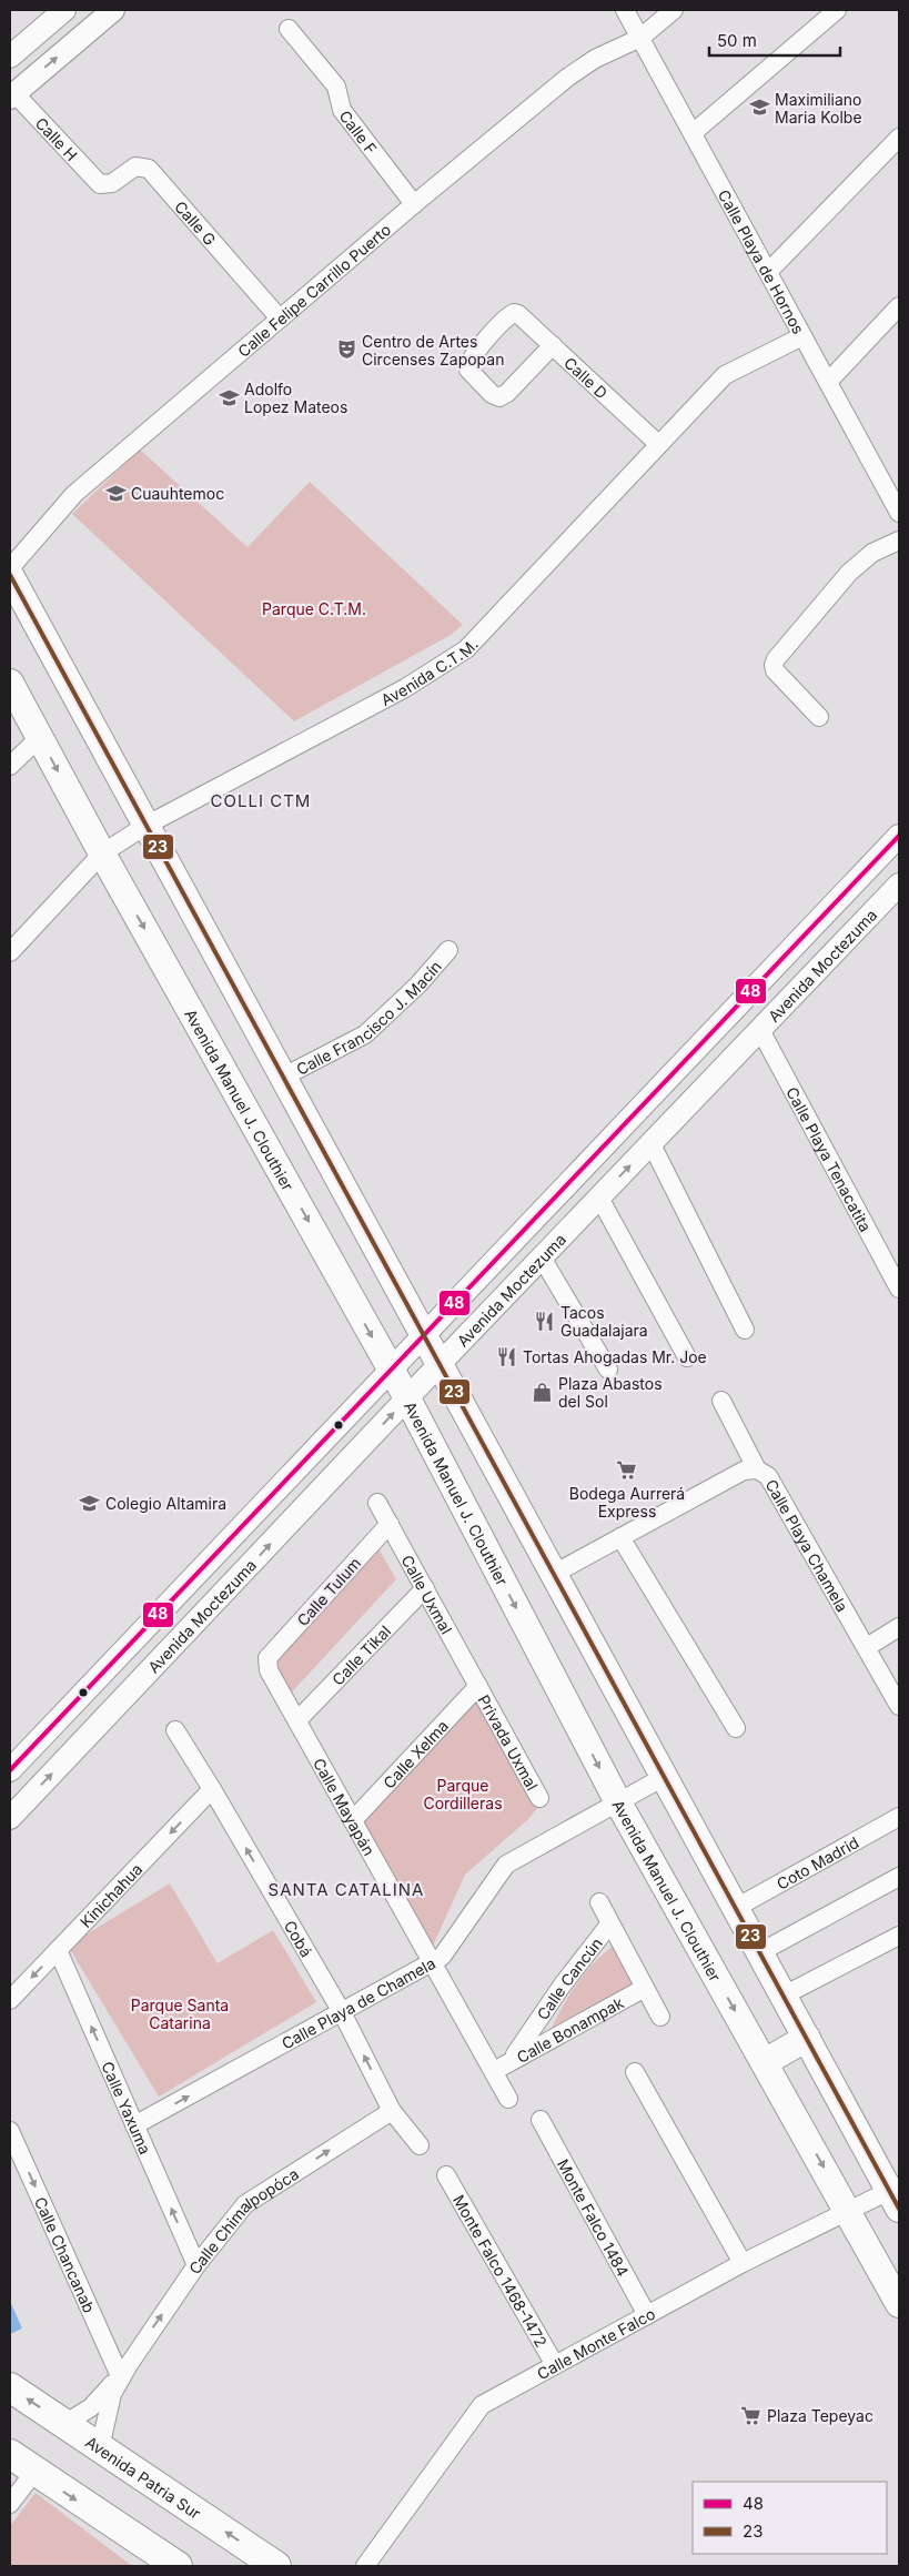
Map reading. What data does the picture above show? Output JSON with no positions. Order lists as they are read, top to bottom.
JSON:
{
  "streets": {
    "main road": ["Avenida Manuel J. Clouthier", "Avenida Patria Sur"],
    "street": [
      "Calle F",
      "Calle H",
      "Calle G",
      "Calle Playa de Hornos",
      "Calle Felipe Carrillo Puerto",
      "Calle D",
      "Avenida C.T.M.",
      "Avenida Moctezuma",
      "Calle Francisco J. Macín",
      "Calle Playa Tenacatita",
      "Calle Playa Chamela",
      "Calle Tulum",
      "Calle Uxmal",
      "Calle Tikal",
      "Privada Uxmal",
      "Calle Xelma",
      "Calle Mayapán",
      "Coto Madrid",
      "Kinichahua",
      "Cobá",
      "Calle Cancún",
      "Calle Playa de Chamela",
      "Calle Bonampak",
      "Calle Yaxuma",
      "Monte Falco 1484",
      "Calle Chimalpopóca",
      "Calle Chancanab",
      "Monte Falco 1468-1472",
      "Calle Monte Falco"
    ]
  },
  "crossings": [
    ["Calle F", "Calle Felipe Carrillo Puerto"],
    ["Calle H", "Calle G"],
    ["Calle G", "Calle Felipe Carrillo Puerto"],
    ["Calle Playa de Hornos", "Calle Felipe Carrillo Puerto"],
    ["Calle Playa de Hornos", "Avenida C.T.M."],
    ["Calle D", "Avenida C.T.M."],
    ["Avenida C.T.M.", "Avenida Manuel J. Clouthier"],
    ["Avenida Moctezuma", "Avenida Manuel J. Clouthier"],
    ["Avenida Moctezuma", "Calle Playa Tenacatita"],
    ["Avenida Manuel J. Clouthier", "Calle Playa de Chamela"],
    ["Avenida Manuel J. Clouthier", "Calle Monte Falco"],
    ["Calle Tulum", "Calle Uxmal"],
    ["Calle Tulum", "Calle Mayapán"],
    ["Calle Uxmal", "Calle Tikal"],
    ["Calle Uxmal", "Privada Uxmal"],
    ["Calle Uxmal", "Calle Xelma"],
    ["Calle Tikal", "Calle Mayapán"],
    ["Privada Uxmal", "Calle Xelma"],
    ["Calle Xelma", "Calle Mayapán"],
    ["Calle Mayapán", "Calle Playa de Chamela"],
    ["Calle Mayapán", "Calle Bonampak"],
    ["Kinichahua", "Cobá"],
    ["Kinichahua", "Calle Yaxuma"],
    ["Cobá", "Calle Playa de Chamela"],
    ["Cobá", "Calle Chimalpopóca"],
    ["Calle Cancún", "Calle Bonampak"],
    ["Calle Playa de Chamela", "Calle Yaxuma"],
    ["Calle Yaxuma", "Calle Chimalpopóca"],
    ["Monte Falco 1484", "Calle Monte Falco"],
    ["Calle Chimalpopóca", "Calle Chancanab"],
    ["Calle Chimalpopóca", "Avenida Patria Sur"],
    ["Monte Falco 1468-1472", "Calle Monte Falco"]
  ],
  "one_way": [
    "Kinichahua",
    "Cobá",
    "Calle Playa de Chamela",
    "Calle Yaxuma",
    "Calle Chimalpopóca",
    "Calle Chancanab"
  ],
  "districts": ["COLLI CTM", "SANTA CATALINA"],
  "parks": ["Parque C.T.M.", "Parque Cordilleras", "Parque Santa Catarina"],
  "places": {
    "school or university": [
      "Maximiliano Maria Kolbe",
      "Adolfo Lopez Mateos",
      "Cuauhtemoc",
      "Colegio Altamira"
    ],
    "theatre": ["Centro de Artes Circenses Zapopan"],
    "restaurant": ["Tacos Guadalajara", "Tortas Ahogadas Mr. Joe"],
    "shop": ["Plaza Abastos del Sol"],
    "supermarket": ["Bodega Aurrerá Express", "Plaza Tepeyac"]
  },
  "lines": ["transit line 23", "transit line 48"],
  "legend": ["48", "23"],
  "scale_bar": "50 m"
}
